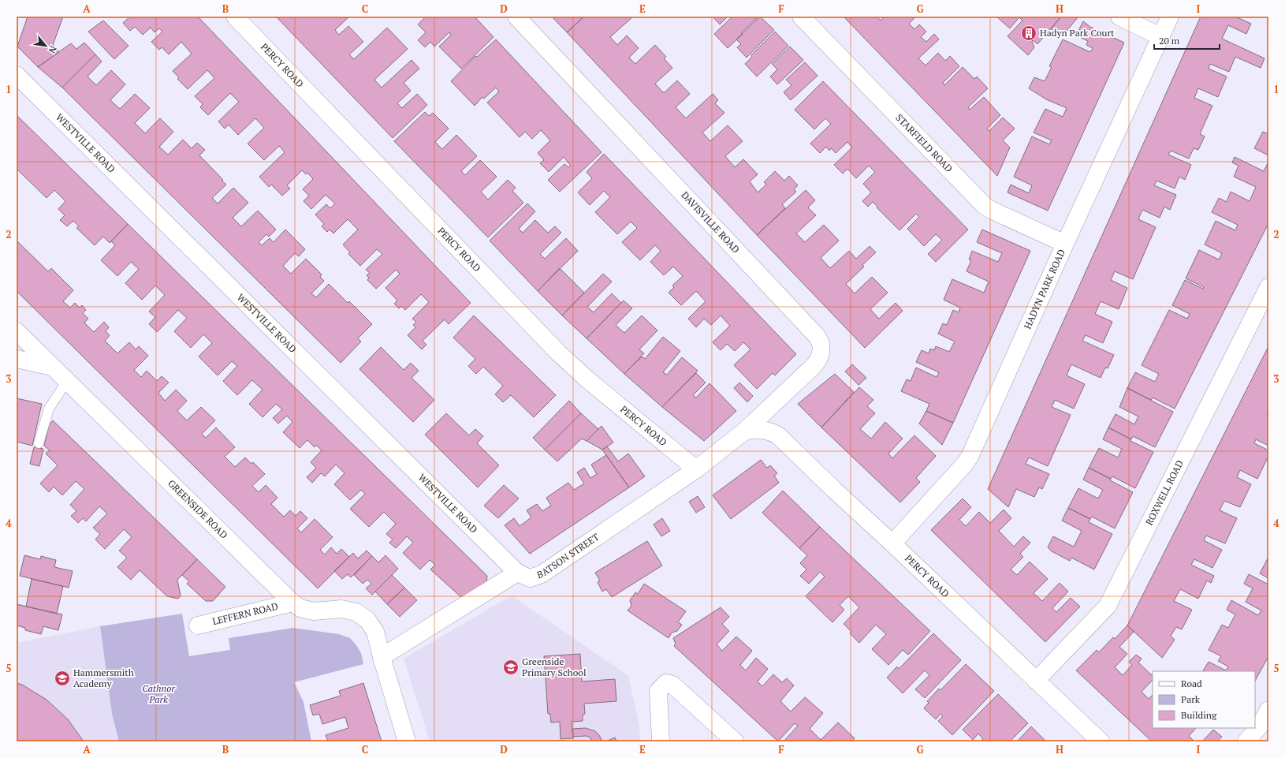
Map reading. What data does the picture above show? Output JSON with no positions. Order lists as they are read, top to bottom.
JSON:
{
  "streets": {
    "street": [
      "PERCY ROAD",
      "STARFIELD ROAD",
      "WESTVILLE ROAD",
      "DAVISVILLE ROAD",
      "HADYN PARK ROAD",
      "ROXWELL ROAD",
      "GREENSIDE ROAD",
      "BATSON STREET",
      "LEFFERN ROAD"
    ]
  },
  "crossings": [
    ["PERCY ROAD", "DAVISVILLE ROAD"],
    ["PERCY ROAD", "HADYN PARK ROAD"],
    ["PERCY ROAD", "ROXWELL ROAD"],
    ["PERCY ROAD", "BATSON STREET"],
    ["STARFIELD ROAD", "HADYN PARK ROAD"],
    ["WESTVILLE ROAD", "BATSON STREET"],
    ["DAVISVILLE ROAD", "BATSON STREET"],
    ["GREENSIDE ROAD", "LEFFERN ROAD"]
  ],
  "parks": ["Cathnor Park"],
  "places": {
    "building": ["Hadyn Park Court"],
    "school or university": ["Greenside Primary School", "Hammersmith Academy"]
  },
  "legend": ["Road", "Park", "Building"],
  "scale_bar": "20 m",
  "north": "bottom right",
  "grid": {
    "columns": [
      "A",
      "B",
      "C",
      "D",
      "E",
      "F",
      "G",
      "H",
      "I"
    ],
    "rows": [
      "1",
      "2",
      "3",
      "4",
      "5"
    ]
  }
}
